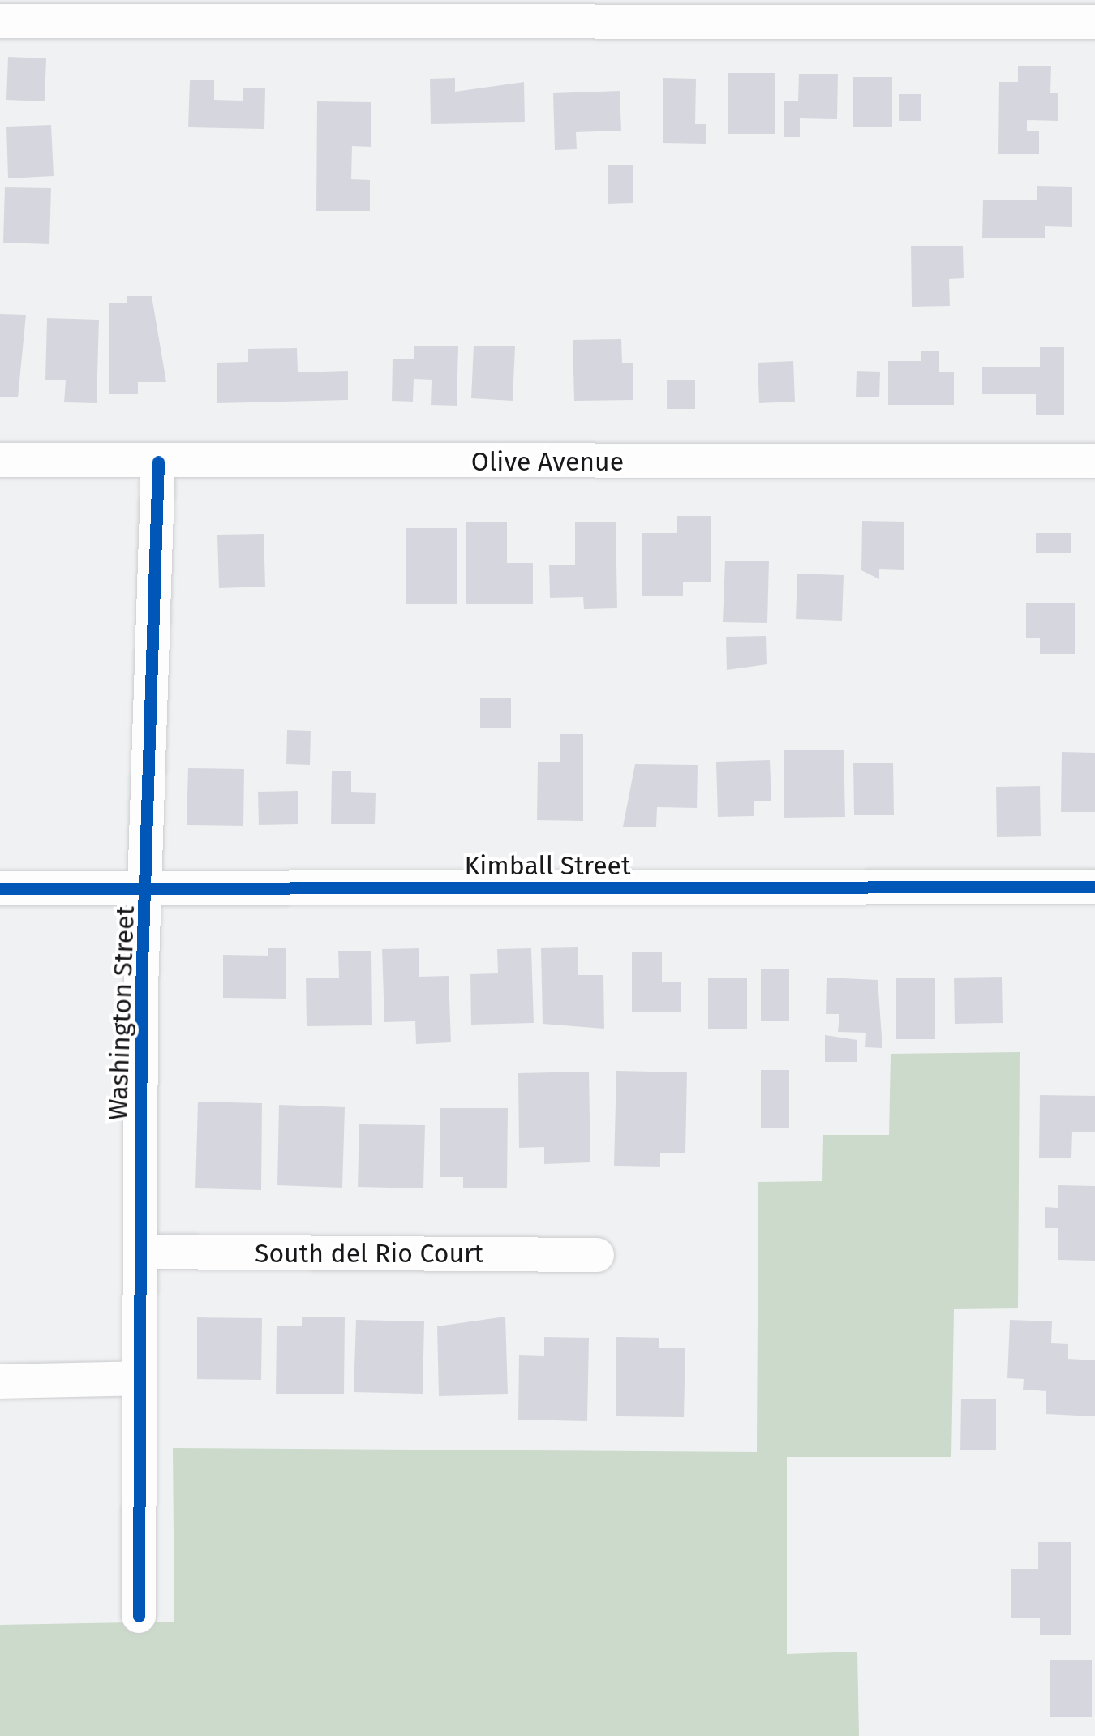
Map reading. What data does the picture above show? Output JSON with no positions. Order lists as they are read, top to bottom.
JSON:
{
  "streets": {
    "street": [
      "Olive Avenue",
      "Kimball Street",
      "Washington Street",
      "South del Rio Court"
    ]
  },
  "crossings": [
    ["Olive Avenue", "Washington Street"],
    ["Kimball Street", "Washington Street"],
    ["Washington Street", "South del Rio Court"]
  ]
}
